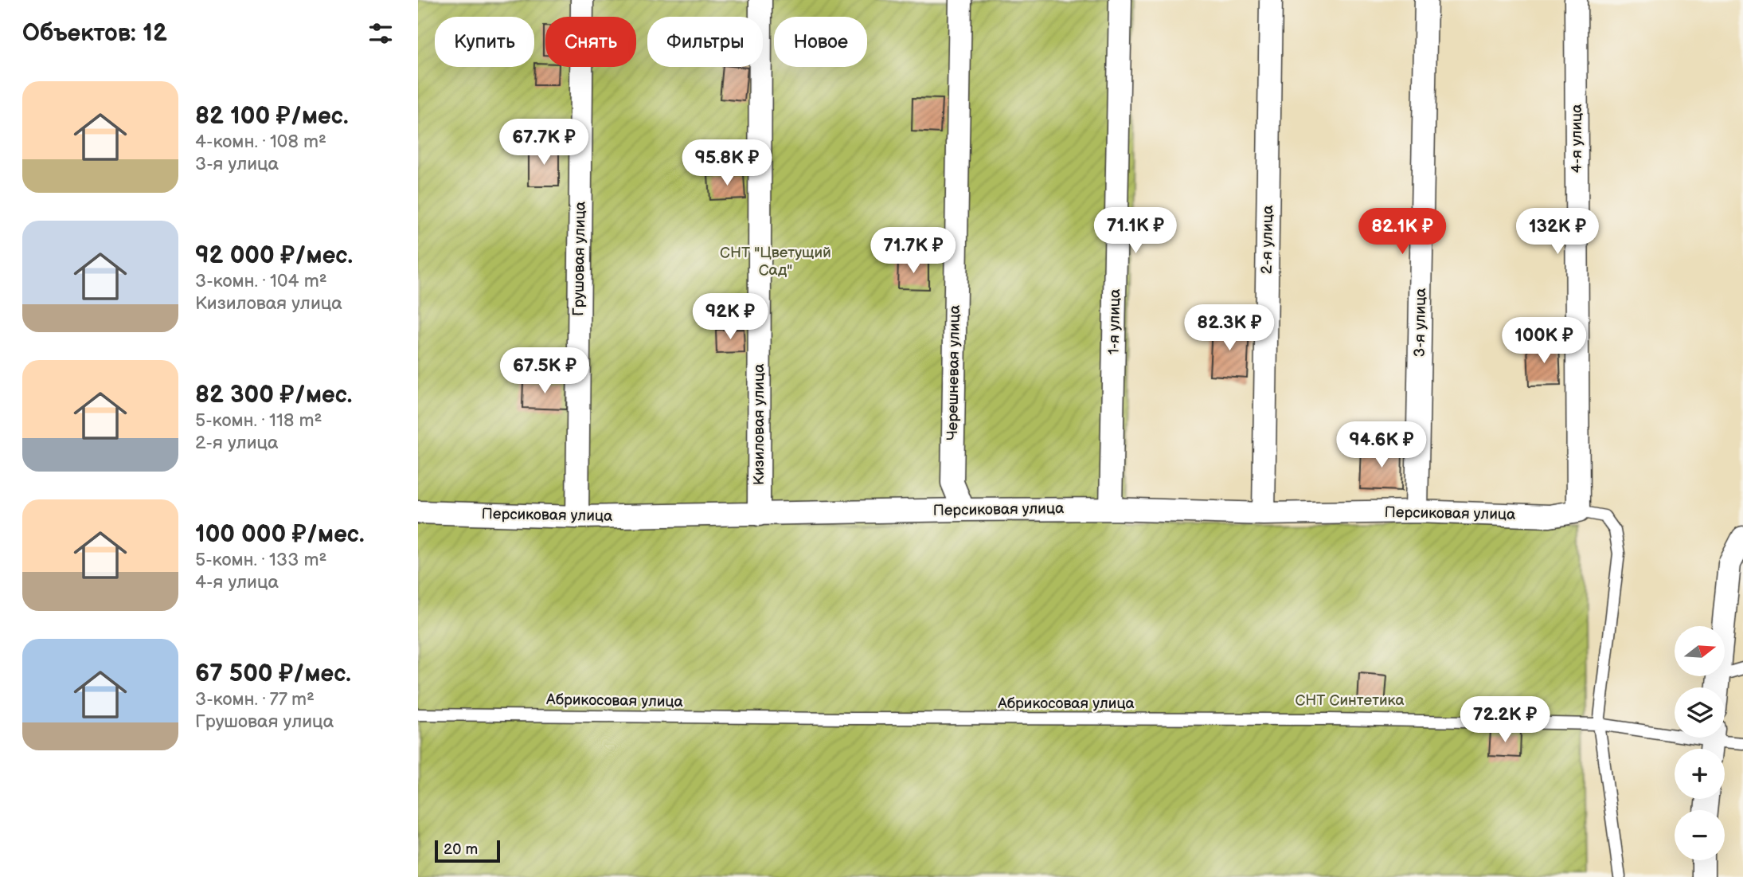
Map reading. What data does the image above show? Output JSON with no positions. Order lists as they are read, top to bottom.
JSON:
{
  "streets": {
    "street": [
      "4-я улица",
      "2-я улица",
      "Грушовая улица",
      "1-я улица",
      "3-я улица",
      "Черешневая улица",
      "Кизиловая улица",
      "Персиковая улица"
    ],
    "lane": ["Абрикосовая улица"]
  },
  "crossings": [
    ["4-я улица", "Персиковая улица"],
    ["2-я улица", "Персиковая улица"],
    ["Грушовая улица", "Персиковая улица"],
    ["1-я улица", "Персиковая улица"],
    ["3-я улица", "Персиковая улица"],
    ["Черешневая улица", "Персиковая улица"],
    ["Кизиловая улица", "Персиковая улица"]
  ],
  "parks": ["СНТ \"Цветущий Сад\"", "СНТ Синтетика"],
  "scale_bar": "20 m",
  "north": "right",
  "page": {
    "heading": "Объектов: 12",
    "chip": [
      "Купить",
      "Снять",
      "Фильтры",
      "Новое"
    ],
    "list": [
      {
        "name": "82 100 ₽/мес.",
        "note": "4-комн. · 108 m² · 3-я улица"
      },
      {
        "name": "92 000 ₽/мес.",
        "note": "3-комн. · 104 m² · Кизиловая улица"
      },
      {
        "name": "82 300 ₽/мес.",
        "note": "5-комн. · 118 m² · 2-я улица"
      },
      {
        "name": "100 000 ₽/мес.",
        "note": "5-комн. · 133 m² · 4-я улица"
      },
      {
        "name": "67 500 ₽/мес.",
        "note": "3-комн. · 77 m² · Грушовая улица"
      }
    ],
    "price": [
      "67.7K ₽",
      "95.8K ₽",
      "71.1K ₽",
      "82.1K ₽",
      "132K ₽",
      "71.7K ₽",
      "92K ₽",
      "82.3K ₽",
      "100K ₽",
      "67.5K ₽",
      "94.6K ₽",
      "72.2K ₽"
    ],
    "map_buttons": ["+", "−"],
    "scale": "20 m"
  }
}
